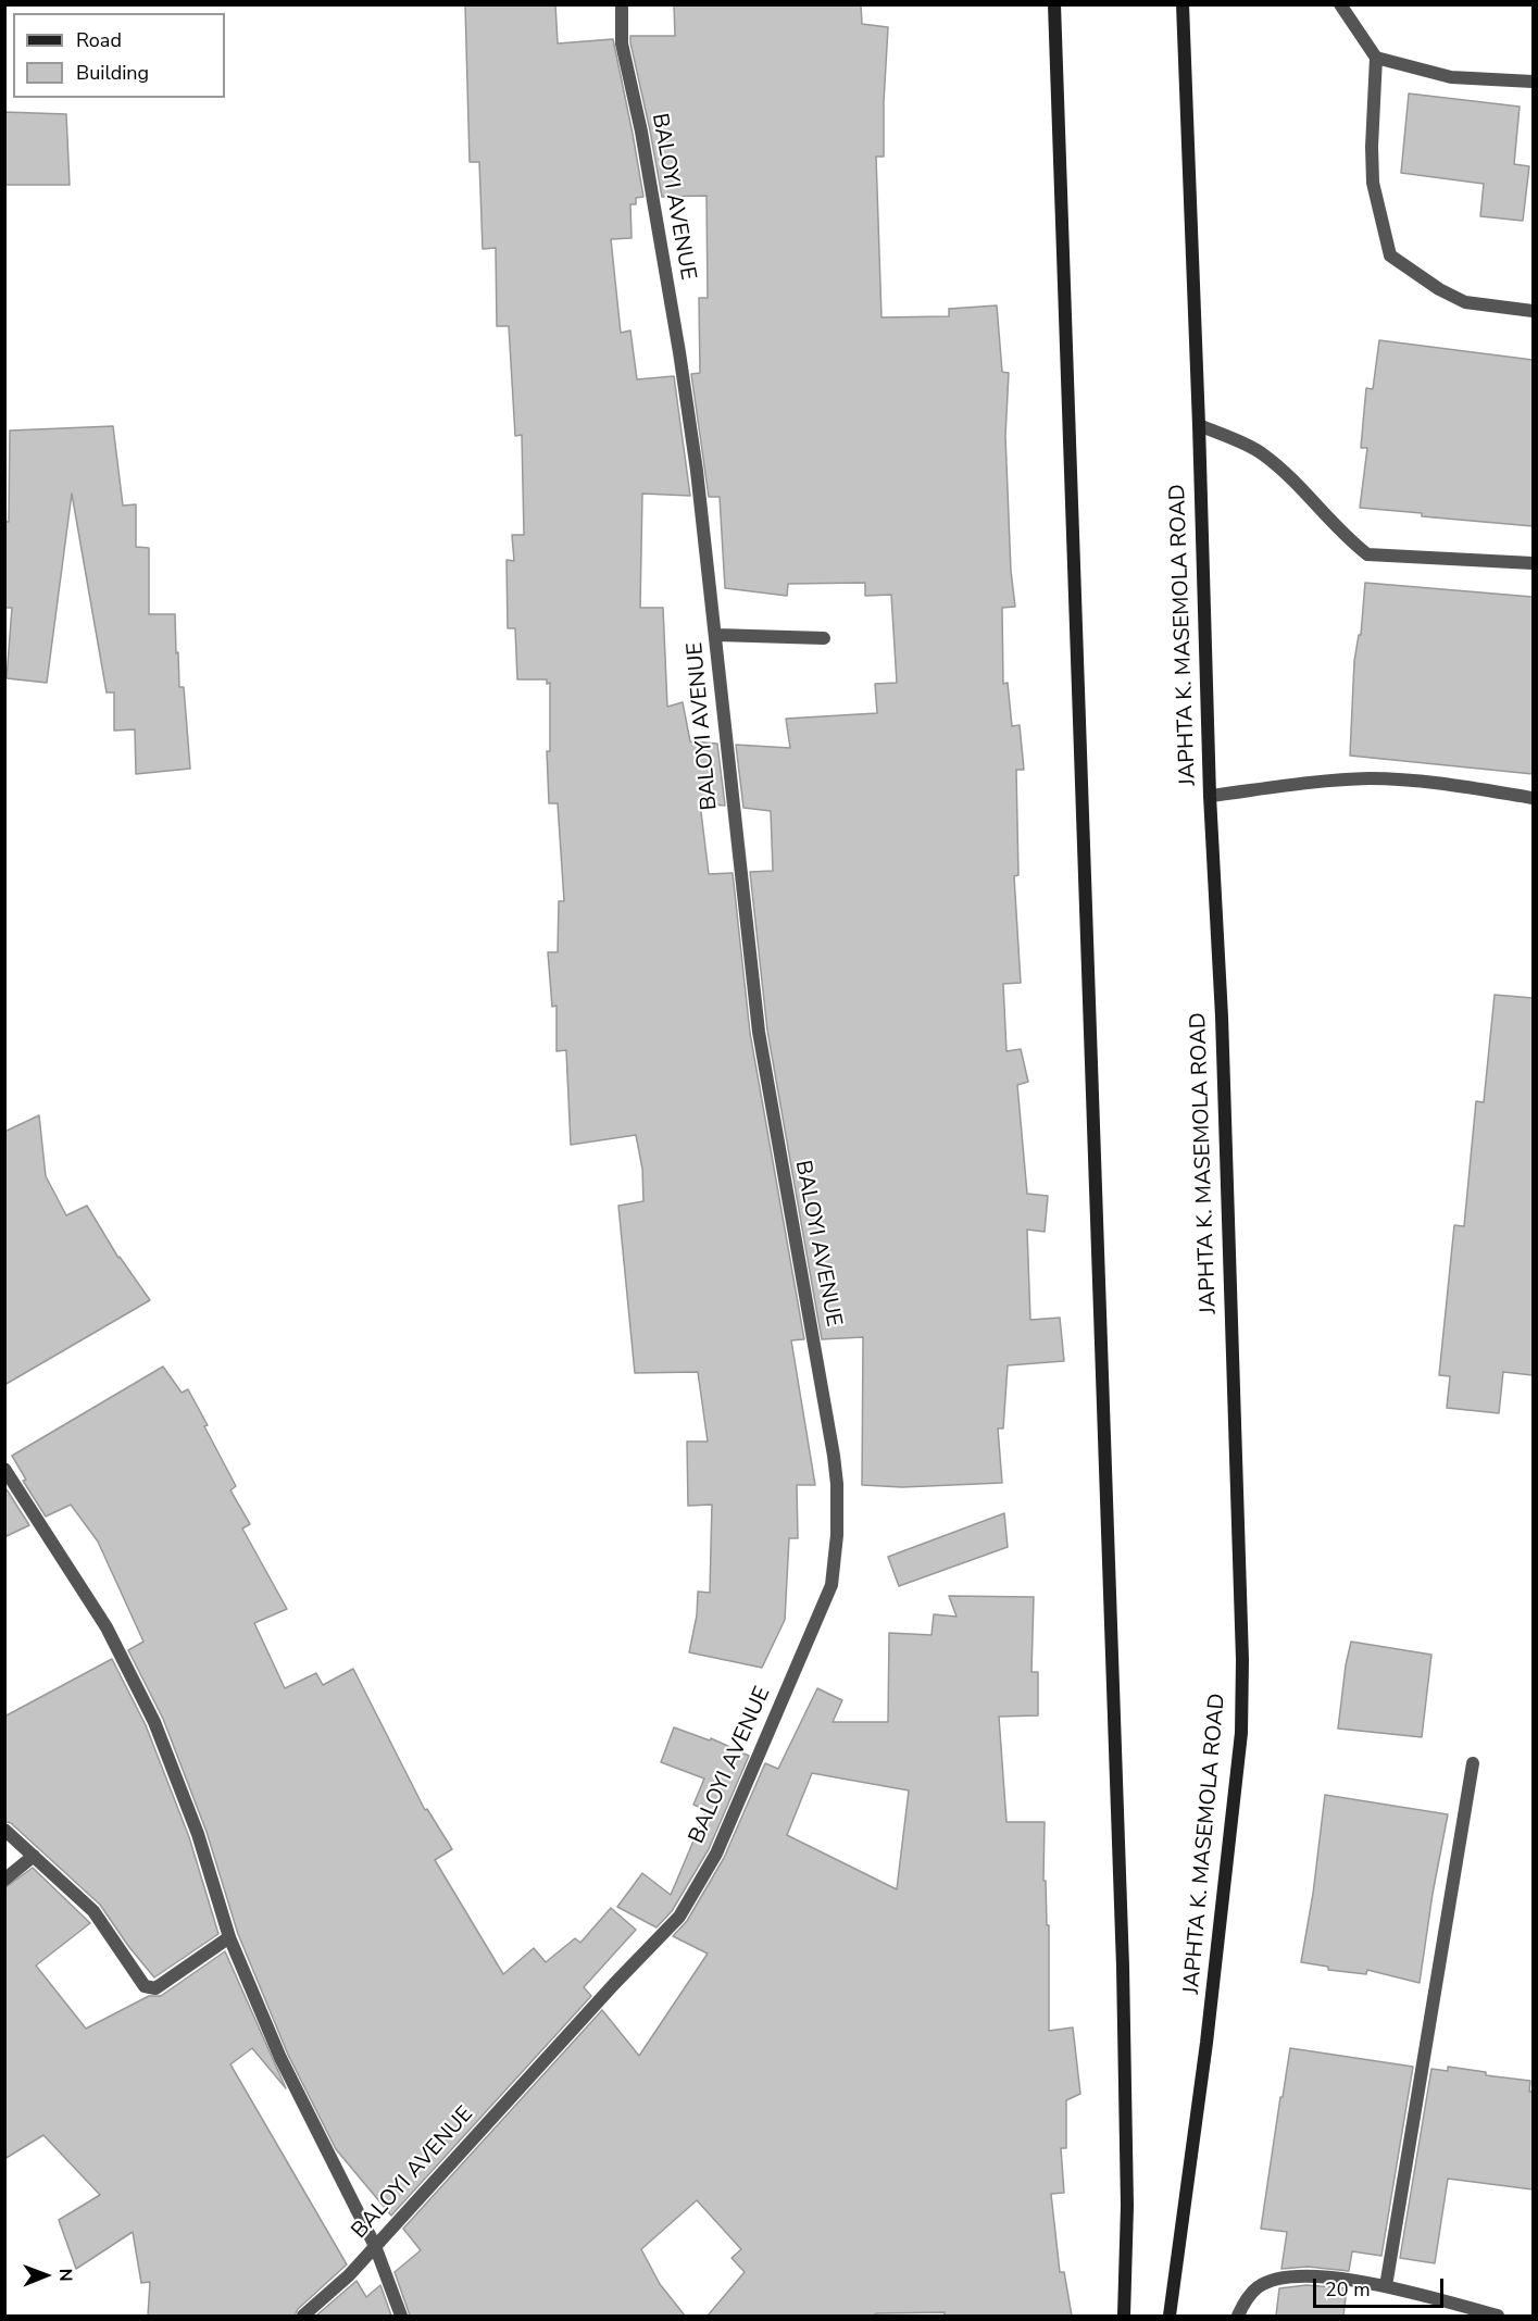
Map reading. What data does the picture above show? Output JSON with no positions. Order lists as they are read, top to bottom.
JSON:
{
  "streets": {
    "main road": ["JAPHTA K. MASEMOLA ROAD"],
    "street": ["BALOYI AVENUE"]
  },
  "legend": ["Road", "Building"],
  "scale_bar": "20 m",
  "north": "right"
}
